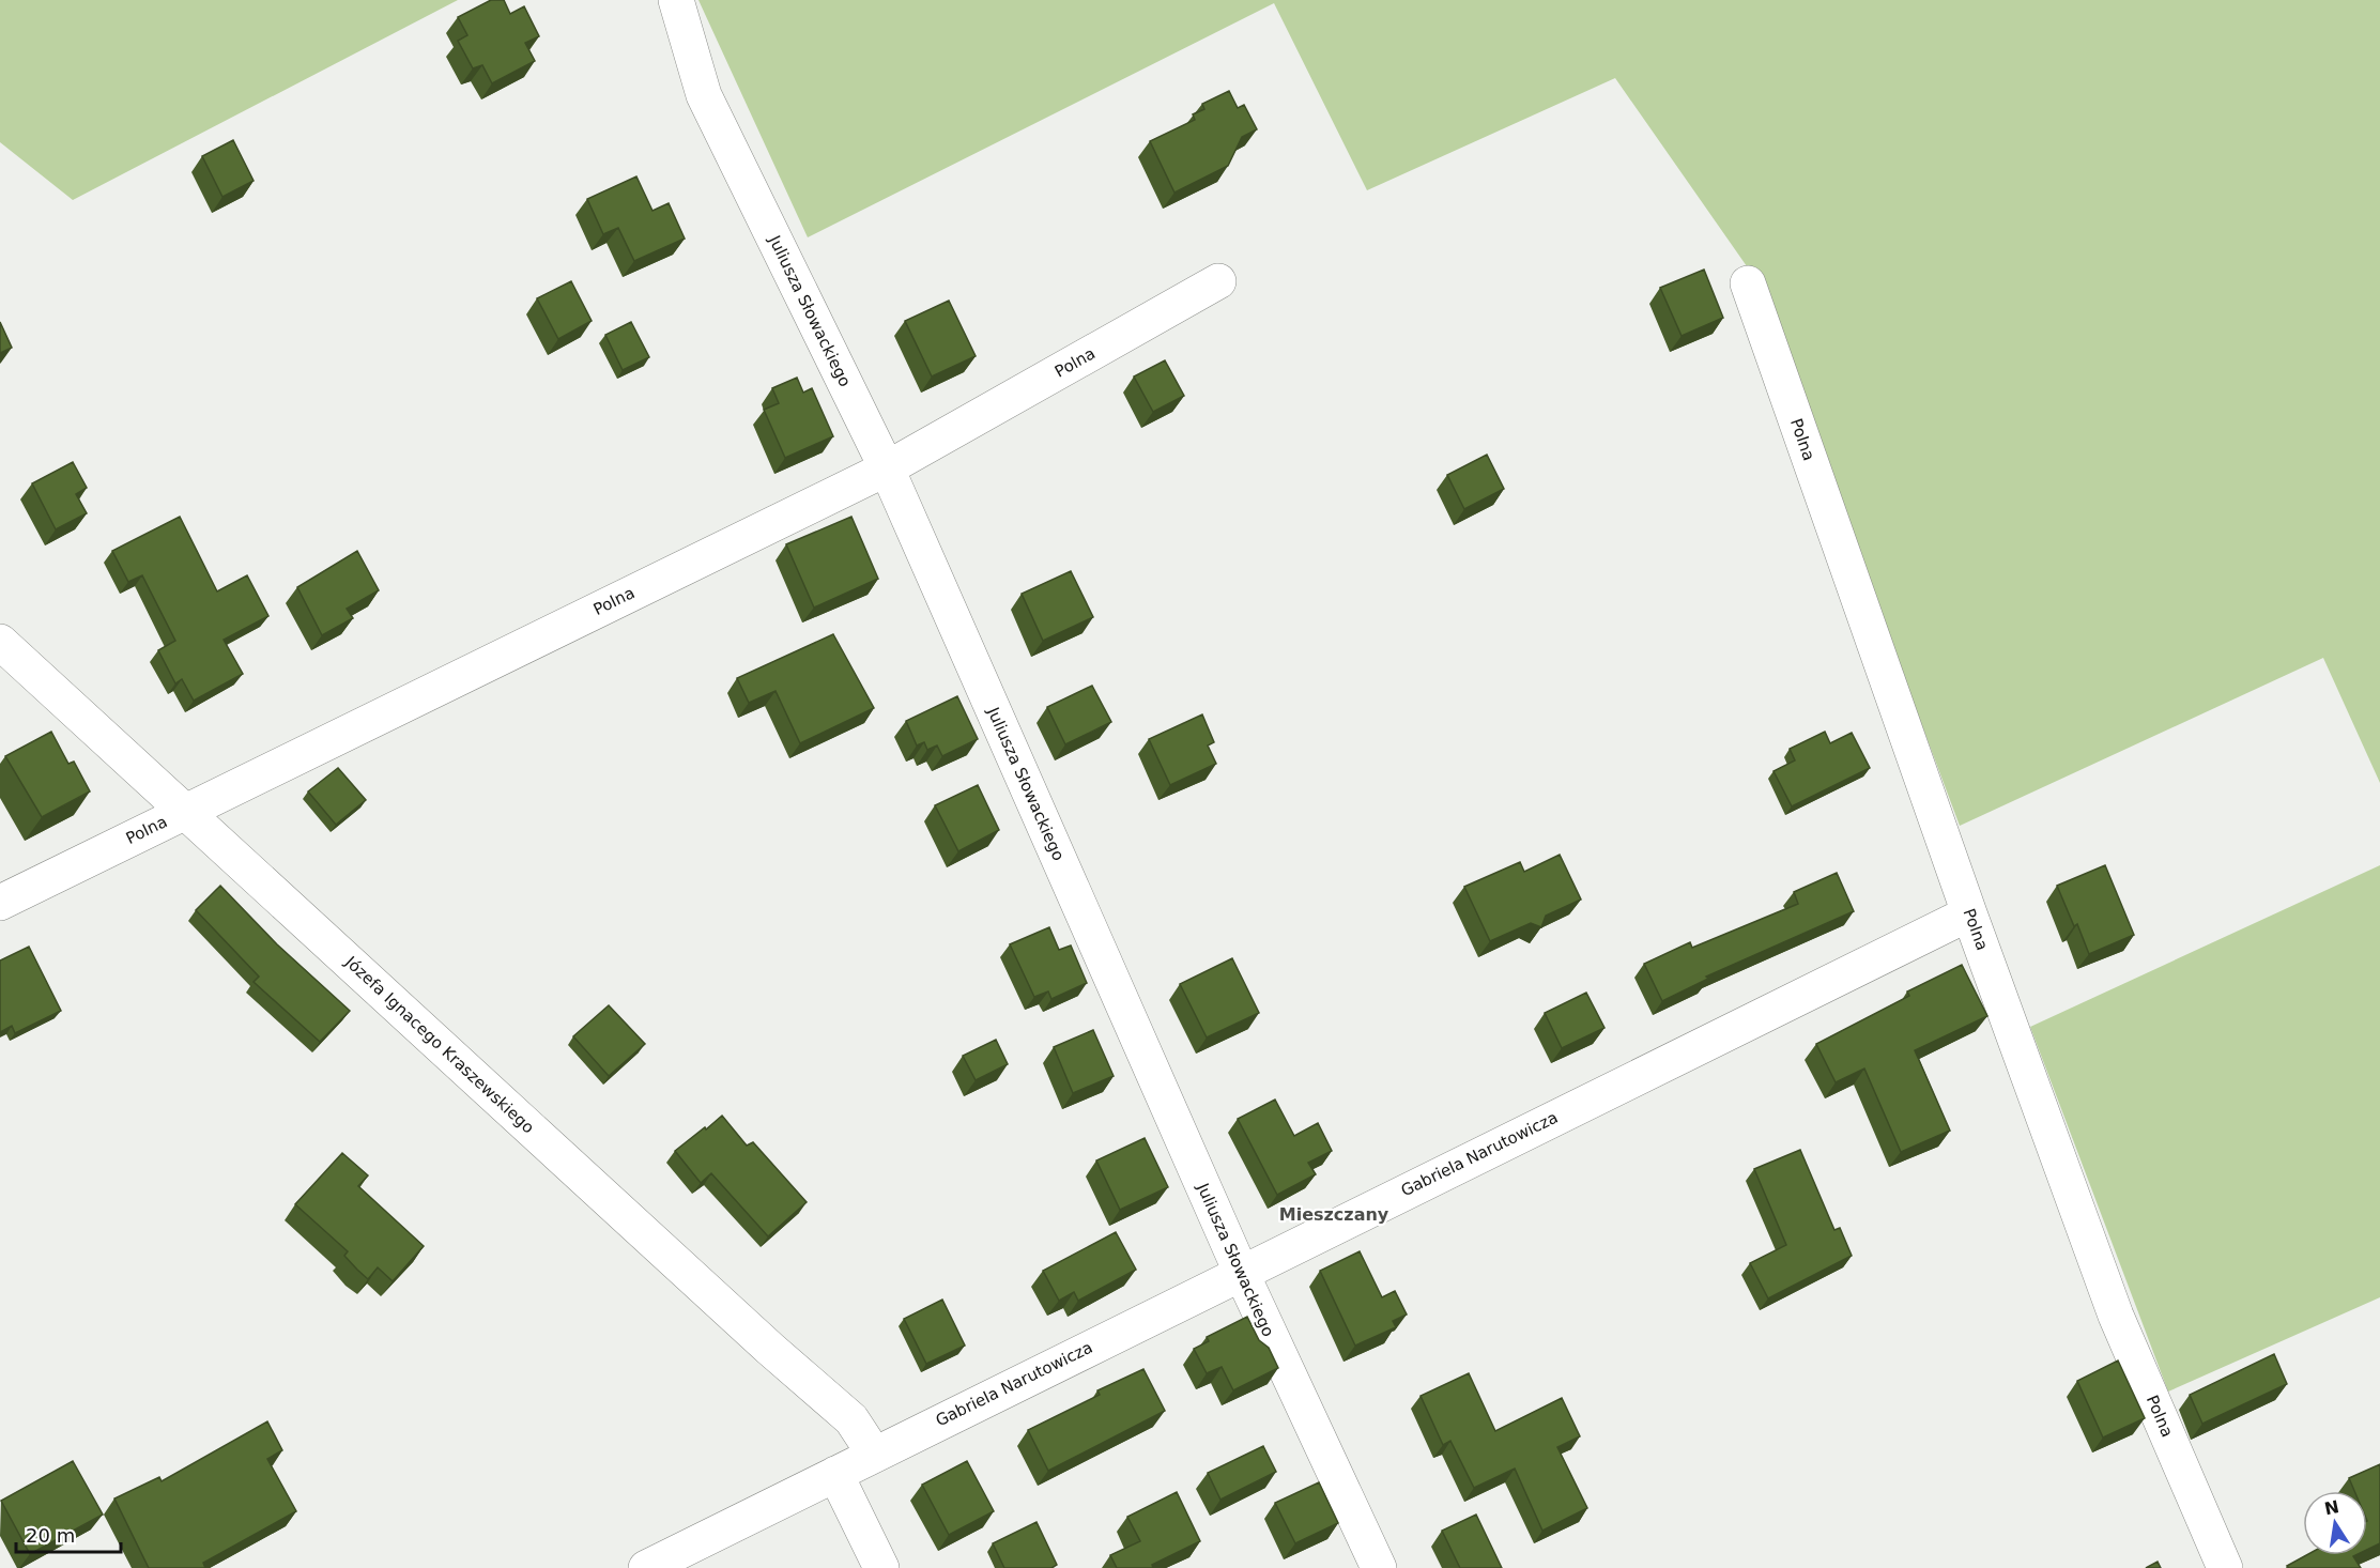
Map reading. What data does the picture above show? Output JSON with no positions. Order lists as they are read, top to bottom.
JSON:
{
  "streets": {
    "street": [
      "Juliusza Słowackiego",
      "Polna",
      "Józefa Ignacego Kraszewskiego",
      "Gabriela Narutowicza"
    ]
  },
  "crossings": [
    ["Juliusza Słowackiego", "Polna"],
    ["Juliusza Słowackiego", "Gabriela Narutowicza"],
    ["Polna", "Józefa Ignacego Kraszewskiego"],
    ["Polna", "Gabriela Narutowicza"],
    ["Józefa Ignacego Kraszewskiego", "Gabriela Narutowicza"]
  ],
  "districts": ["Mieszczany"],
  "scale_bar": "20 m",
  "north": "top"
}
